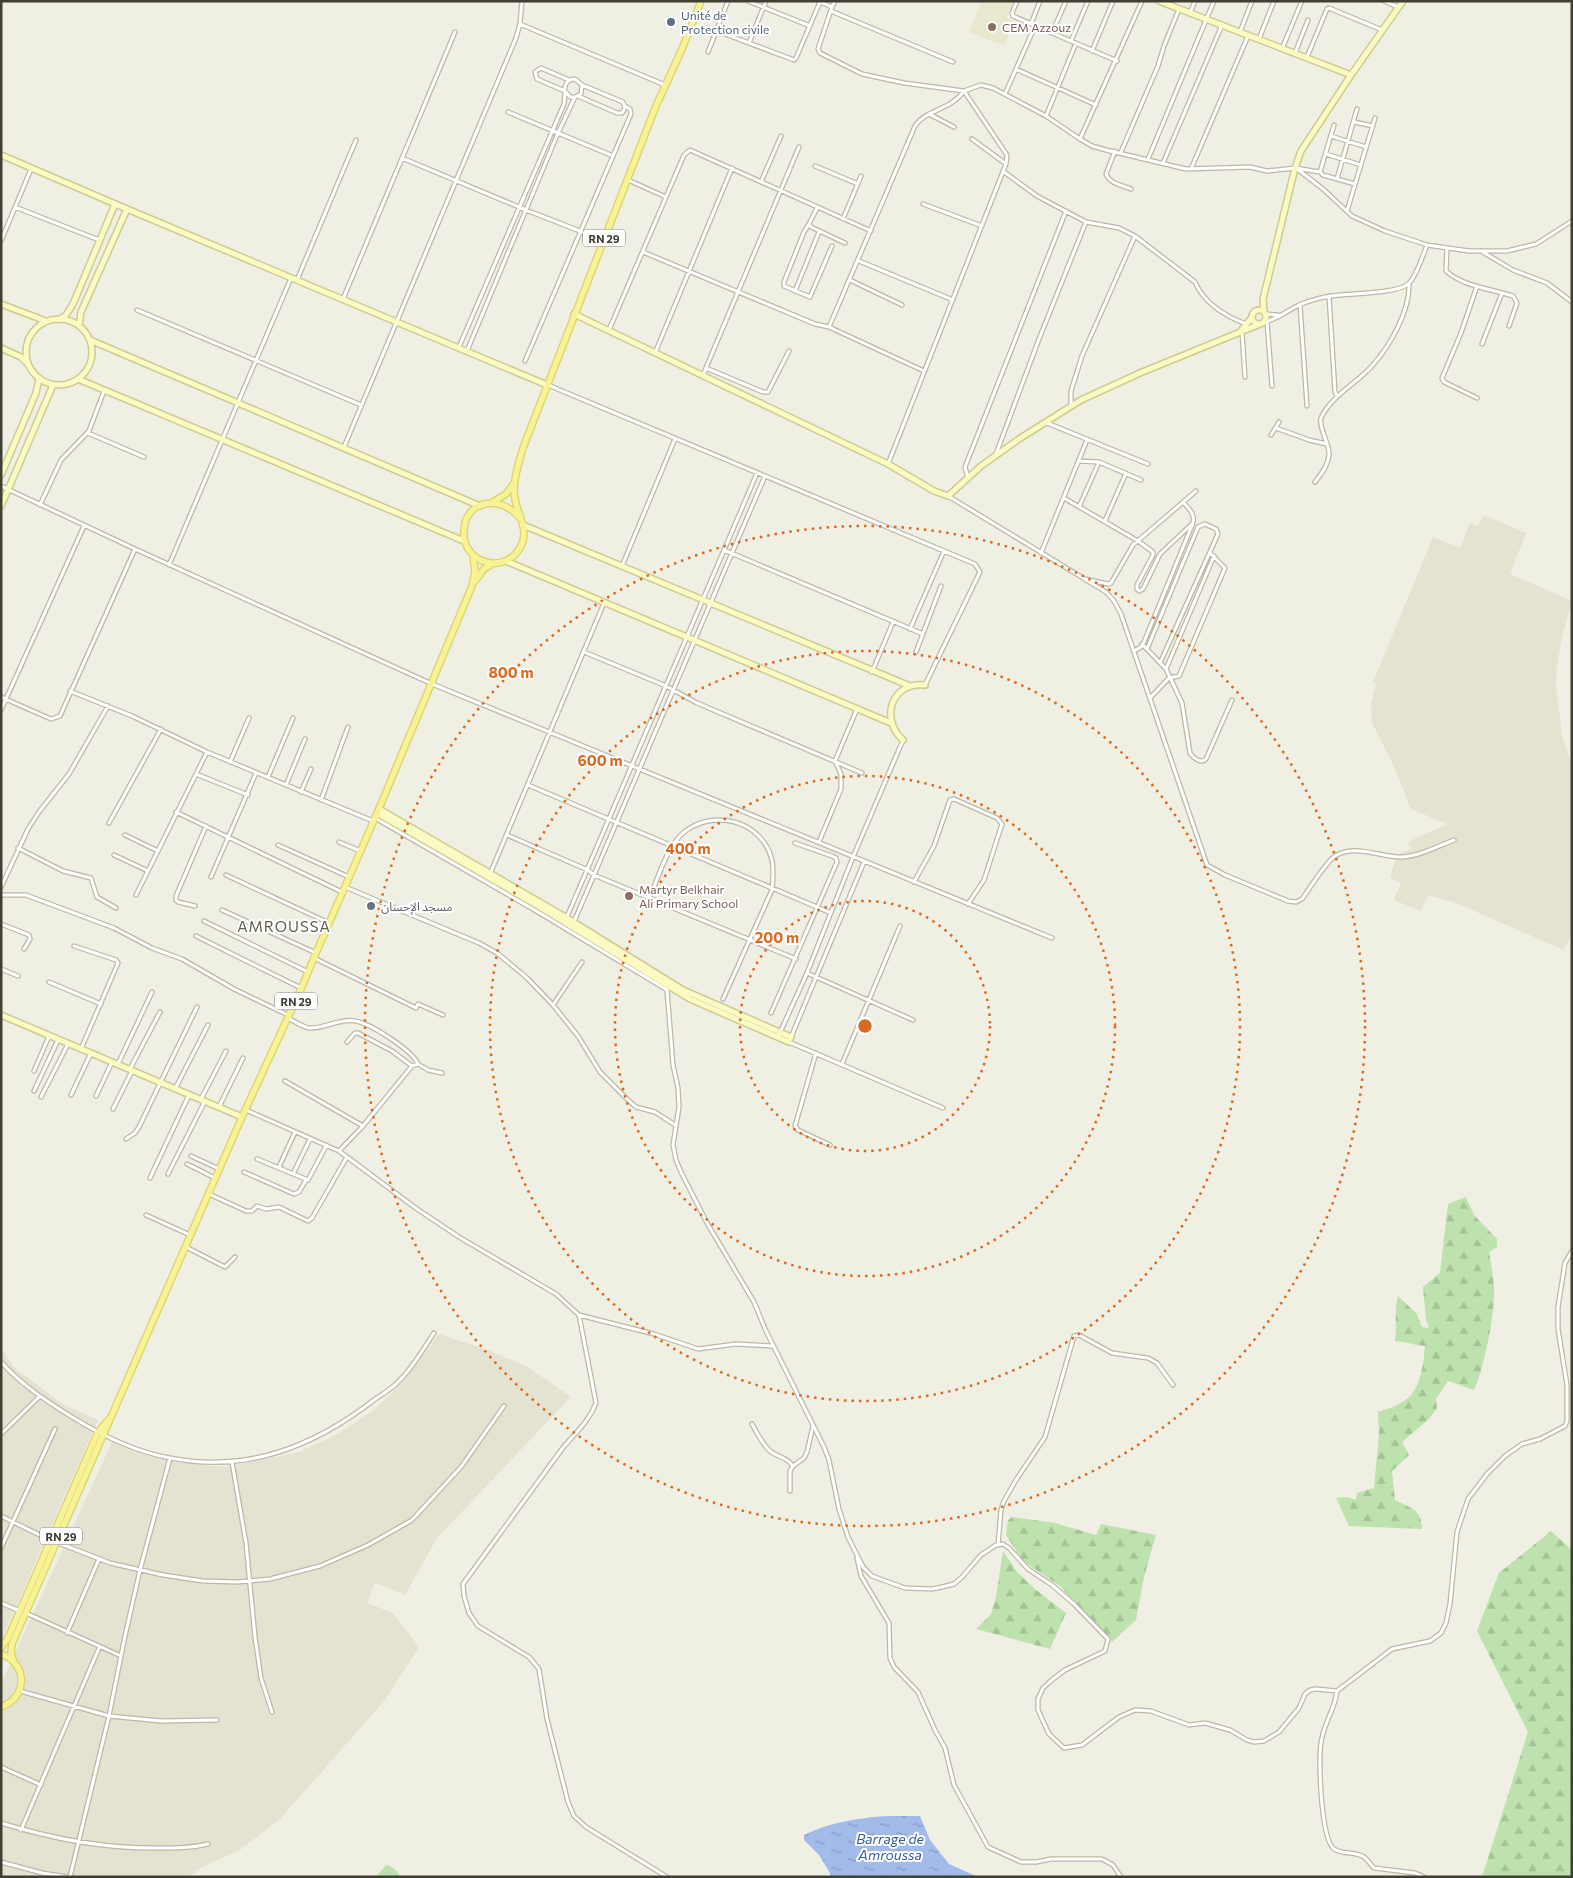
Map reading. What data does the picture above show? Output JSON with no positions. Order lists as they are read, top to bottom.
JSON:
{
  "streets": {
    "main road": ["RN 29"]
  },
  "districts": ["AMROUSSA"],
  "water": ["Barrage de Amroussa"],
  "places": [
    "Unité de Protection civile",
    "CEM Azzouz",
    "Martyr Belkhair Ali Primary School",
    "مسجد الإحسان"
  ],
  "rings": [
    "800 m",
    "600 m",
    "400 m",
    "200 m"
  ]
}
